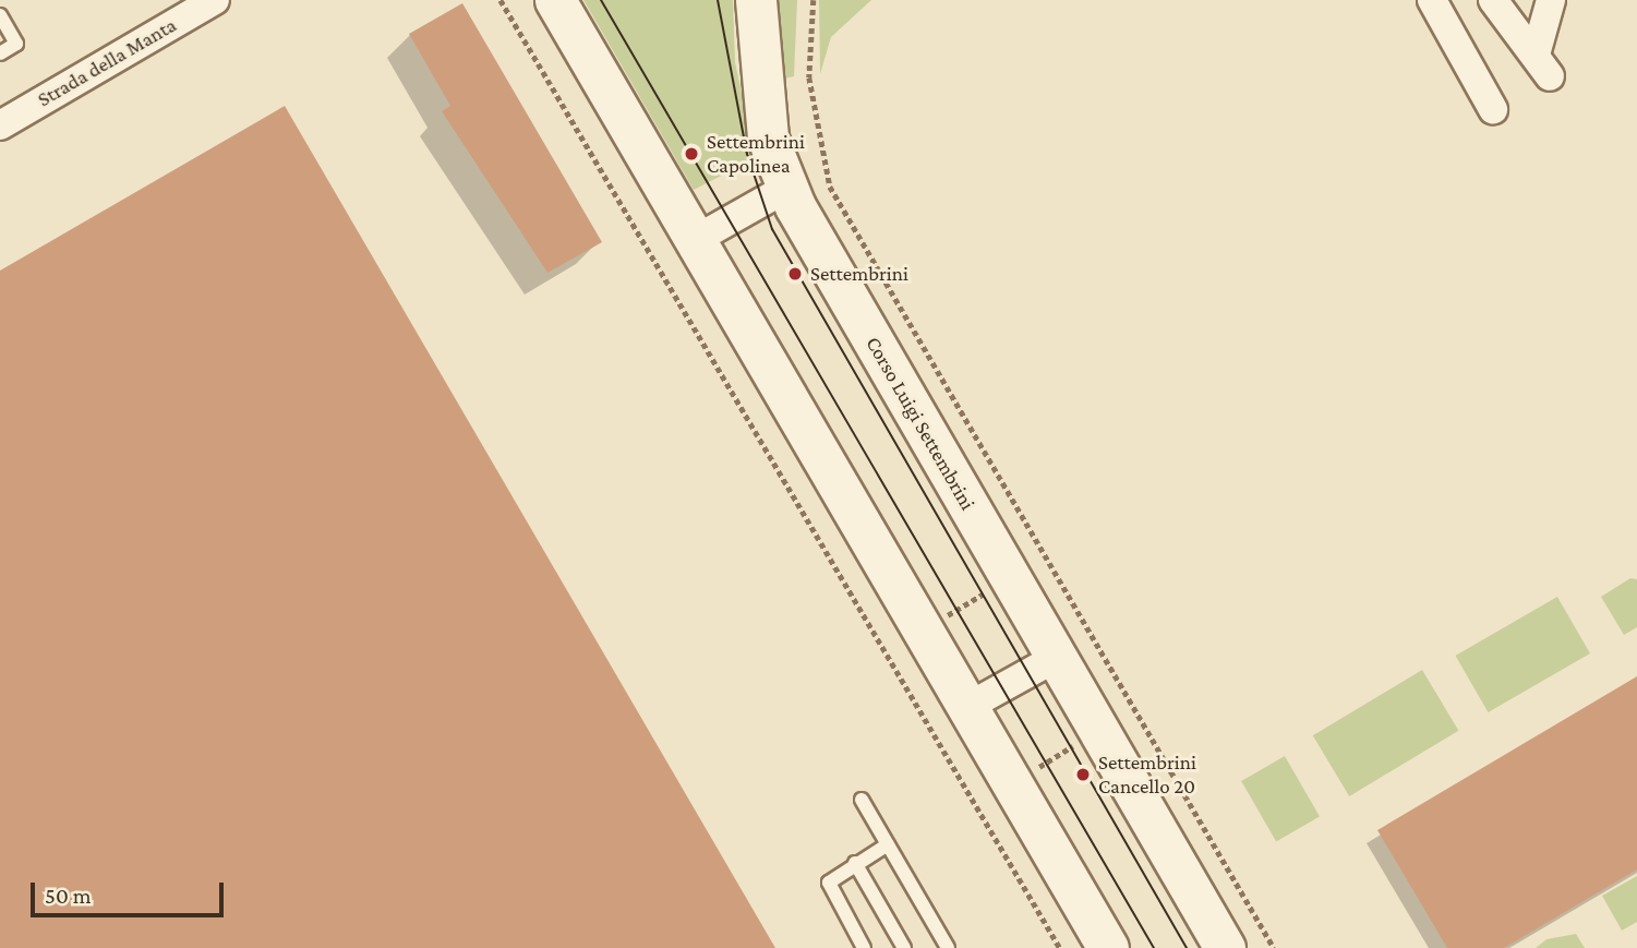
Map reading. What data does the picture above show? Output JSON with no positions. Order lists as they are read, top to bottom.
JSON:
{
  "streets": {
    "main road": ["Corso Luigi Settembrini"],
    "street": ["Strada della Manta"]
  },
  "places": ["Settembrini Capolinea", "Settembrini", "Settembrini Cancello 20"],
  "scale_bar": "50 m"
}
